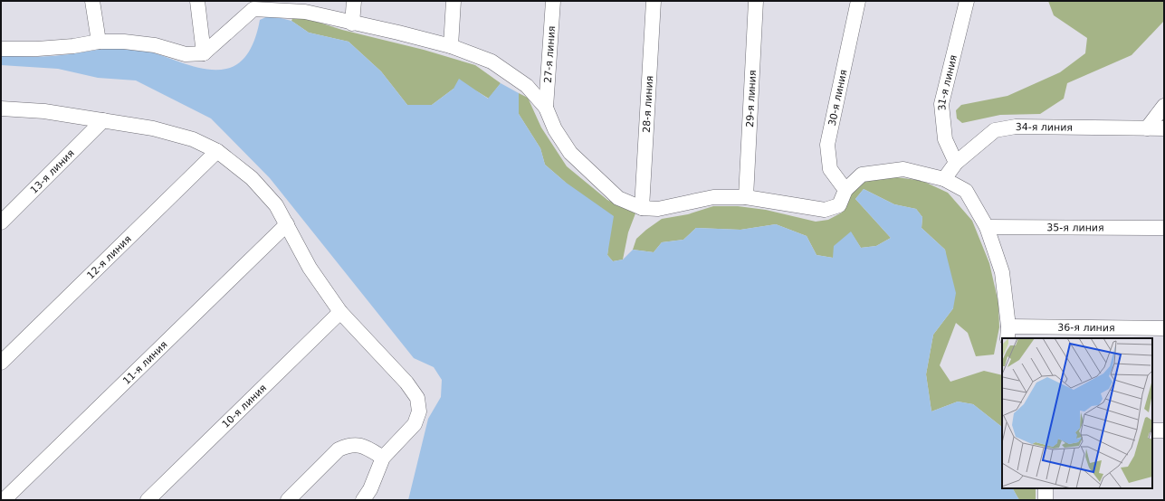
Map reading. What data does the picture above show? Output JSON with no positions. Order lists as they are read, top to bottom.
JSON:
{
  "streets": {
    "street": [
      "27-я линия",
      "31-я линия",
      "30-я линия",
      "29-я линия",
      "28-я линия",
      "34-я линия",
      "13-я линия",
      "35-я линия",
      "12-я линия",
      "36-я линия",
      "11-я линия",
      "10-я линия"
    ]
  },
  "crossings": [
    ["31-я линия", "34-я линия"]
  ]
}
